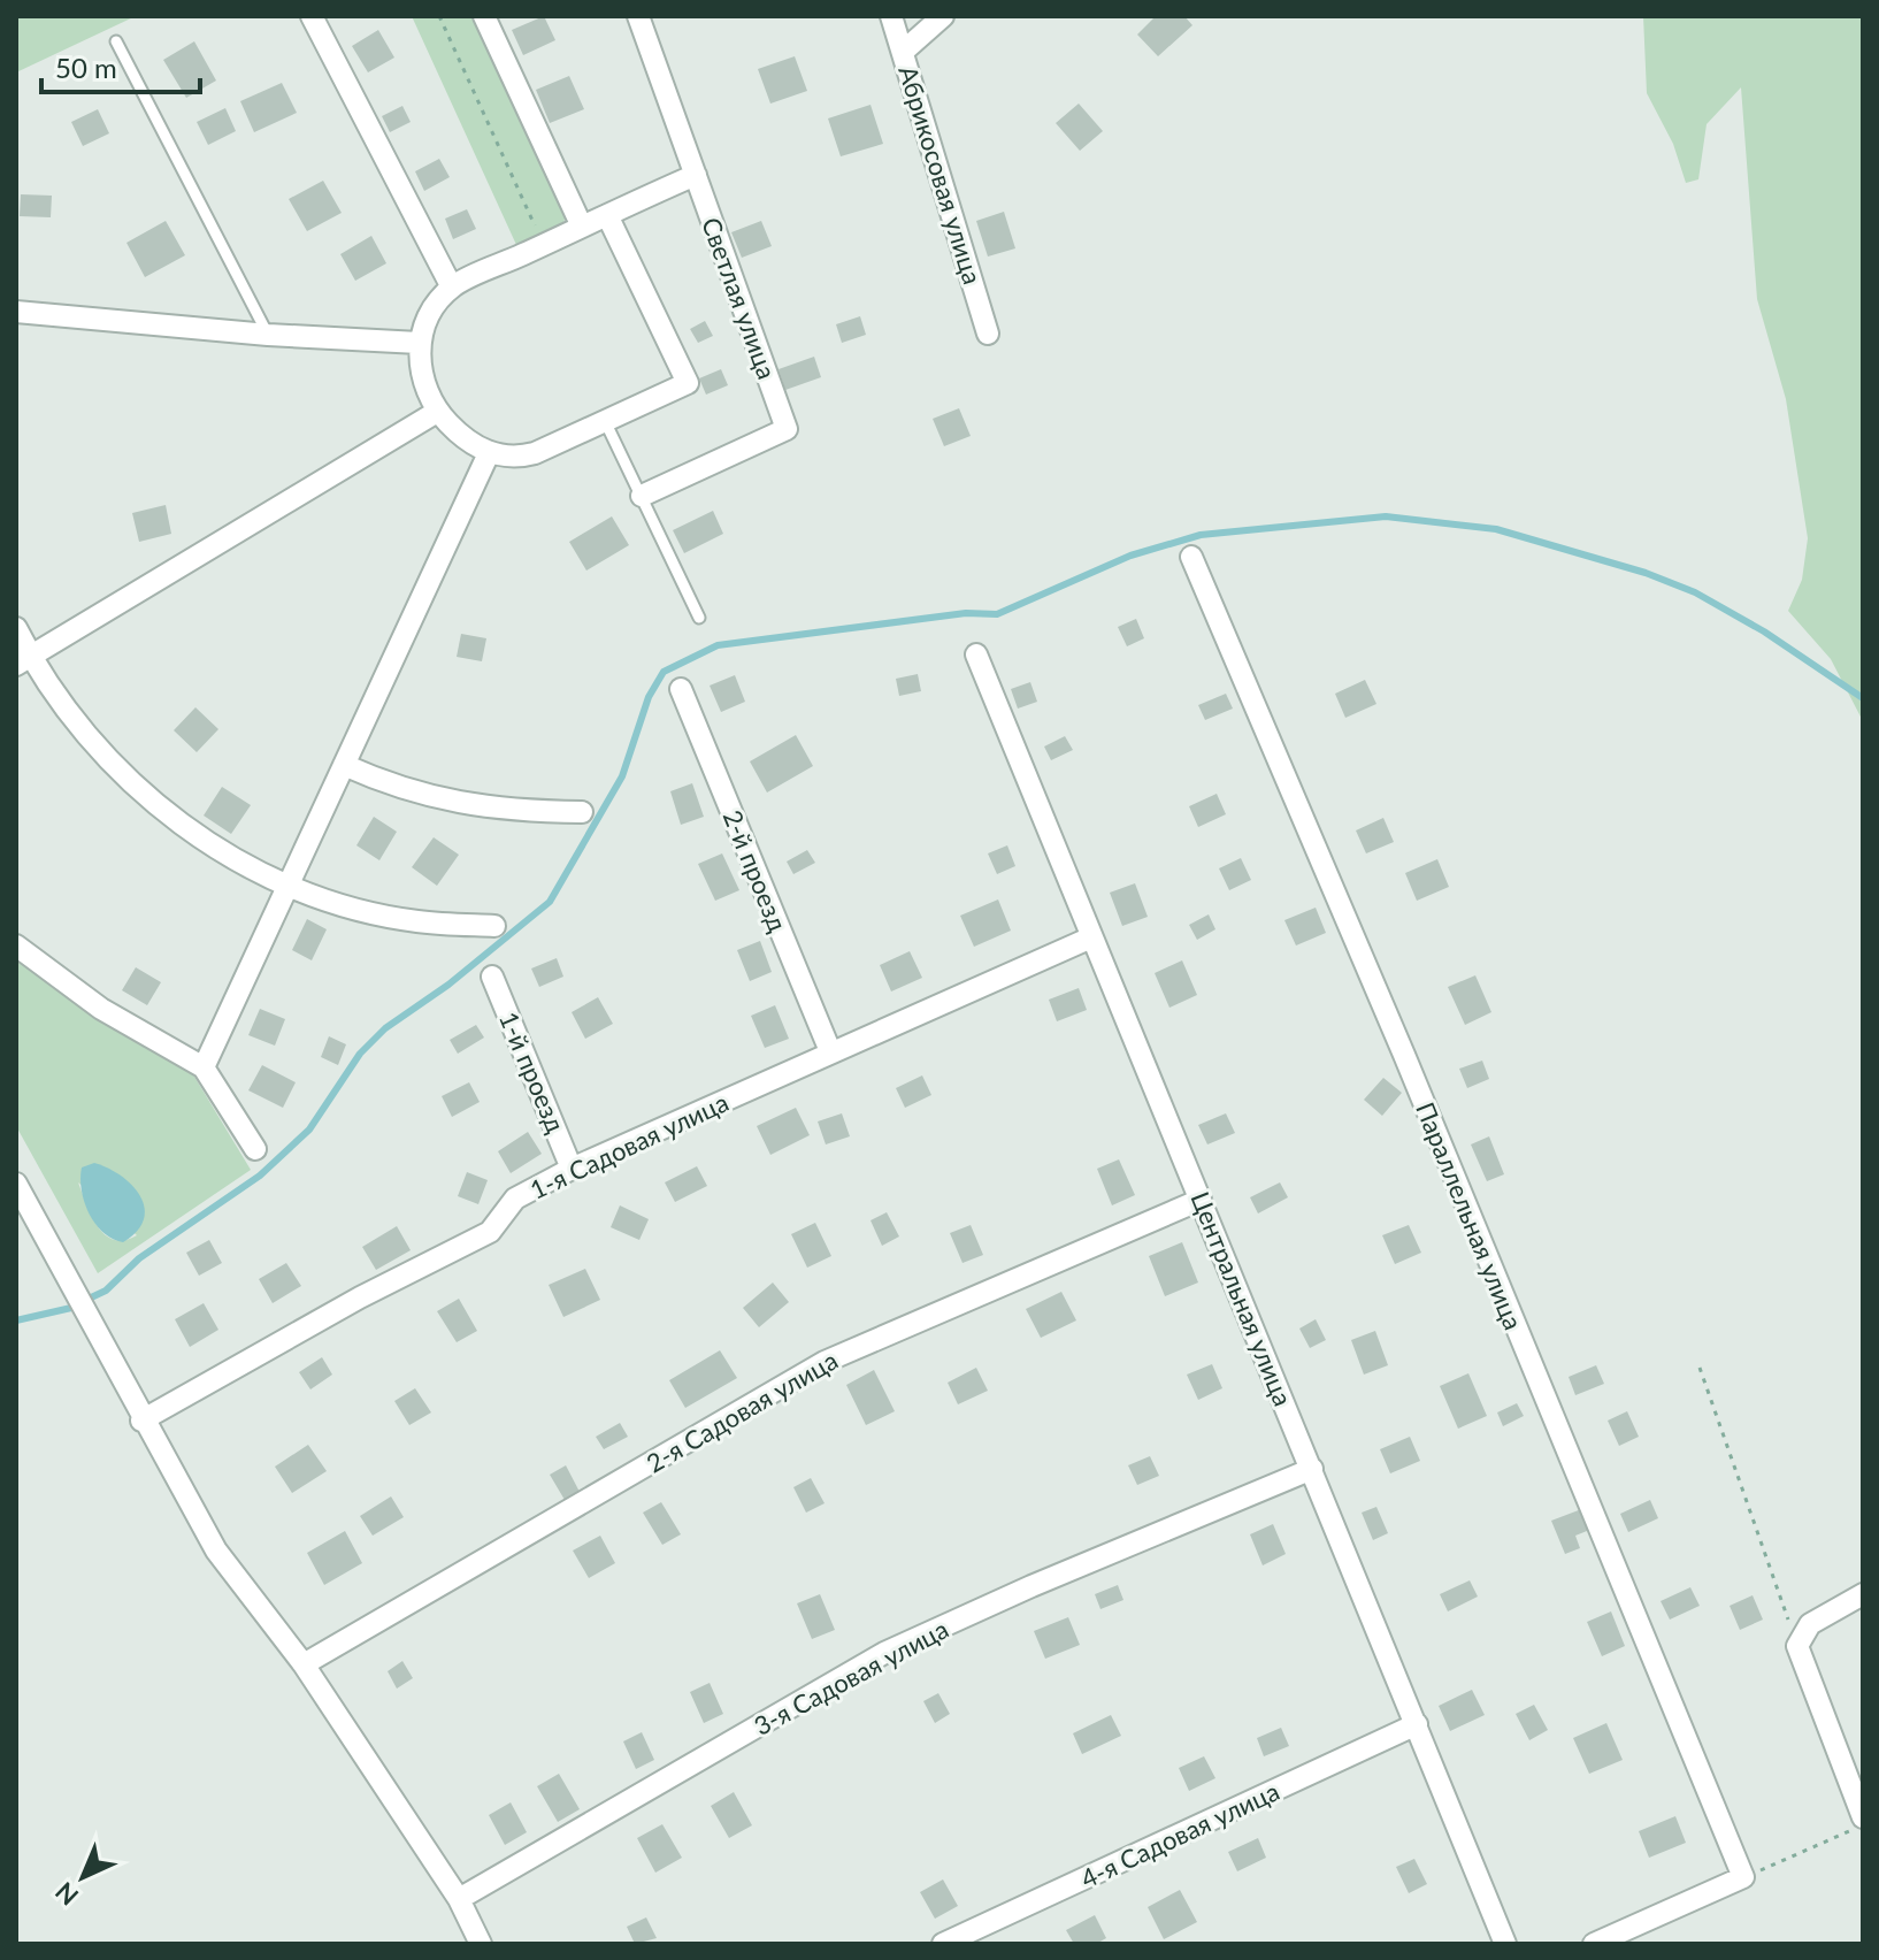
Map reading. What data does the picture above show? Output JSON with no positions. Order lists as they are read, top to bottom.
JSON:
{
  "streets": {
    "street": [
      "Абрикосовая улица",
      "Светлая улица",
      "2-й проезд",
      "1-й проезд",
      "1-я Садовая улица",
      "Параллельная улица",
      "Центральная улица",
      "2-я Садовая улица",
      "3-я Садовая улица",
      "4-я Садовая улица"
    ]
  },
  "crossings": [
    ["2-й проезд", "1-я Садовая улица"],
    ["1-й проезд", "1-я Садовая улица"],
    ["1-я Садовая улица", "Центральная улица"],
    ["Центральная улица", "2-я Садовая улица"],
    ["Центральная улица", "3-я Садовая улица"],
    ["Центральная улица", "4-я Садовая улица"]
  ],
  "scale_bar": "50 m",
  "north": "bottom left"
}
